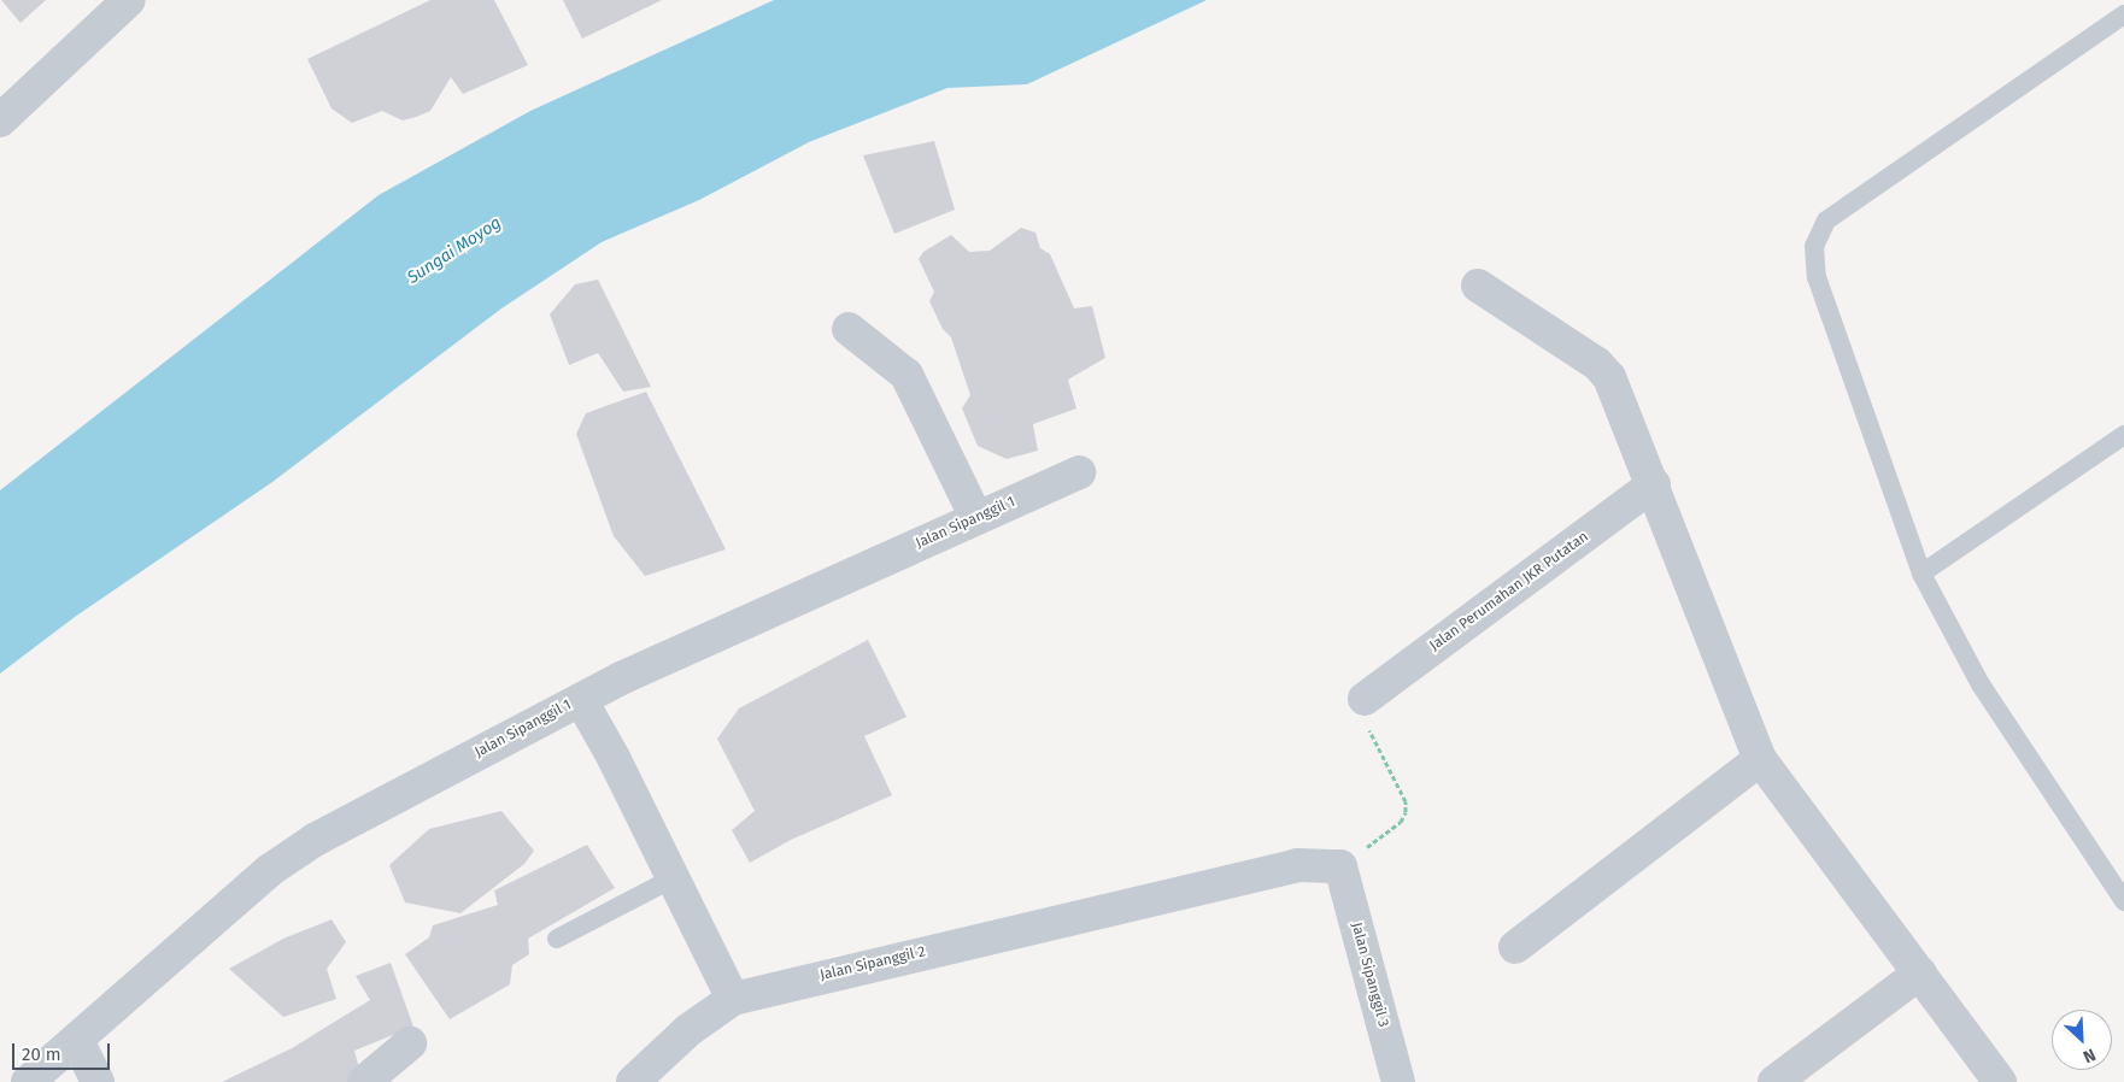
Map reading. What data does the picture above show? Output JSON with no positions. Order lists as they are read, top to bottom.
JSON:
{
  "streets": {
    "street": [
      "Jalan Sipanggil 1",
      "Jalan Perumahan JKR Putatan",
      "Jalan Sipanggil 2",
      "Jalan Sipanggil 3"
    ]
  },
  "crossings": [
    ["Jalan Sipanggil 2", "Jalan Sipanggil 3"]
  ],
  "water": ["Sungai Moyog"],
  "scale_bar": "20 m",
  "north": "bottom right"
}
